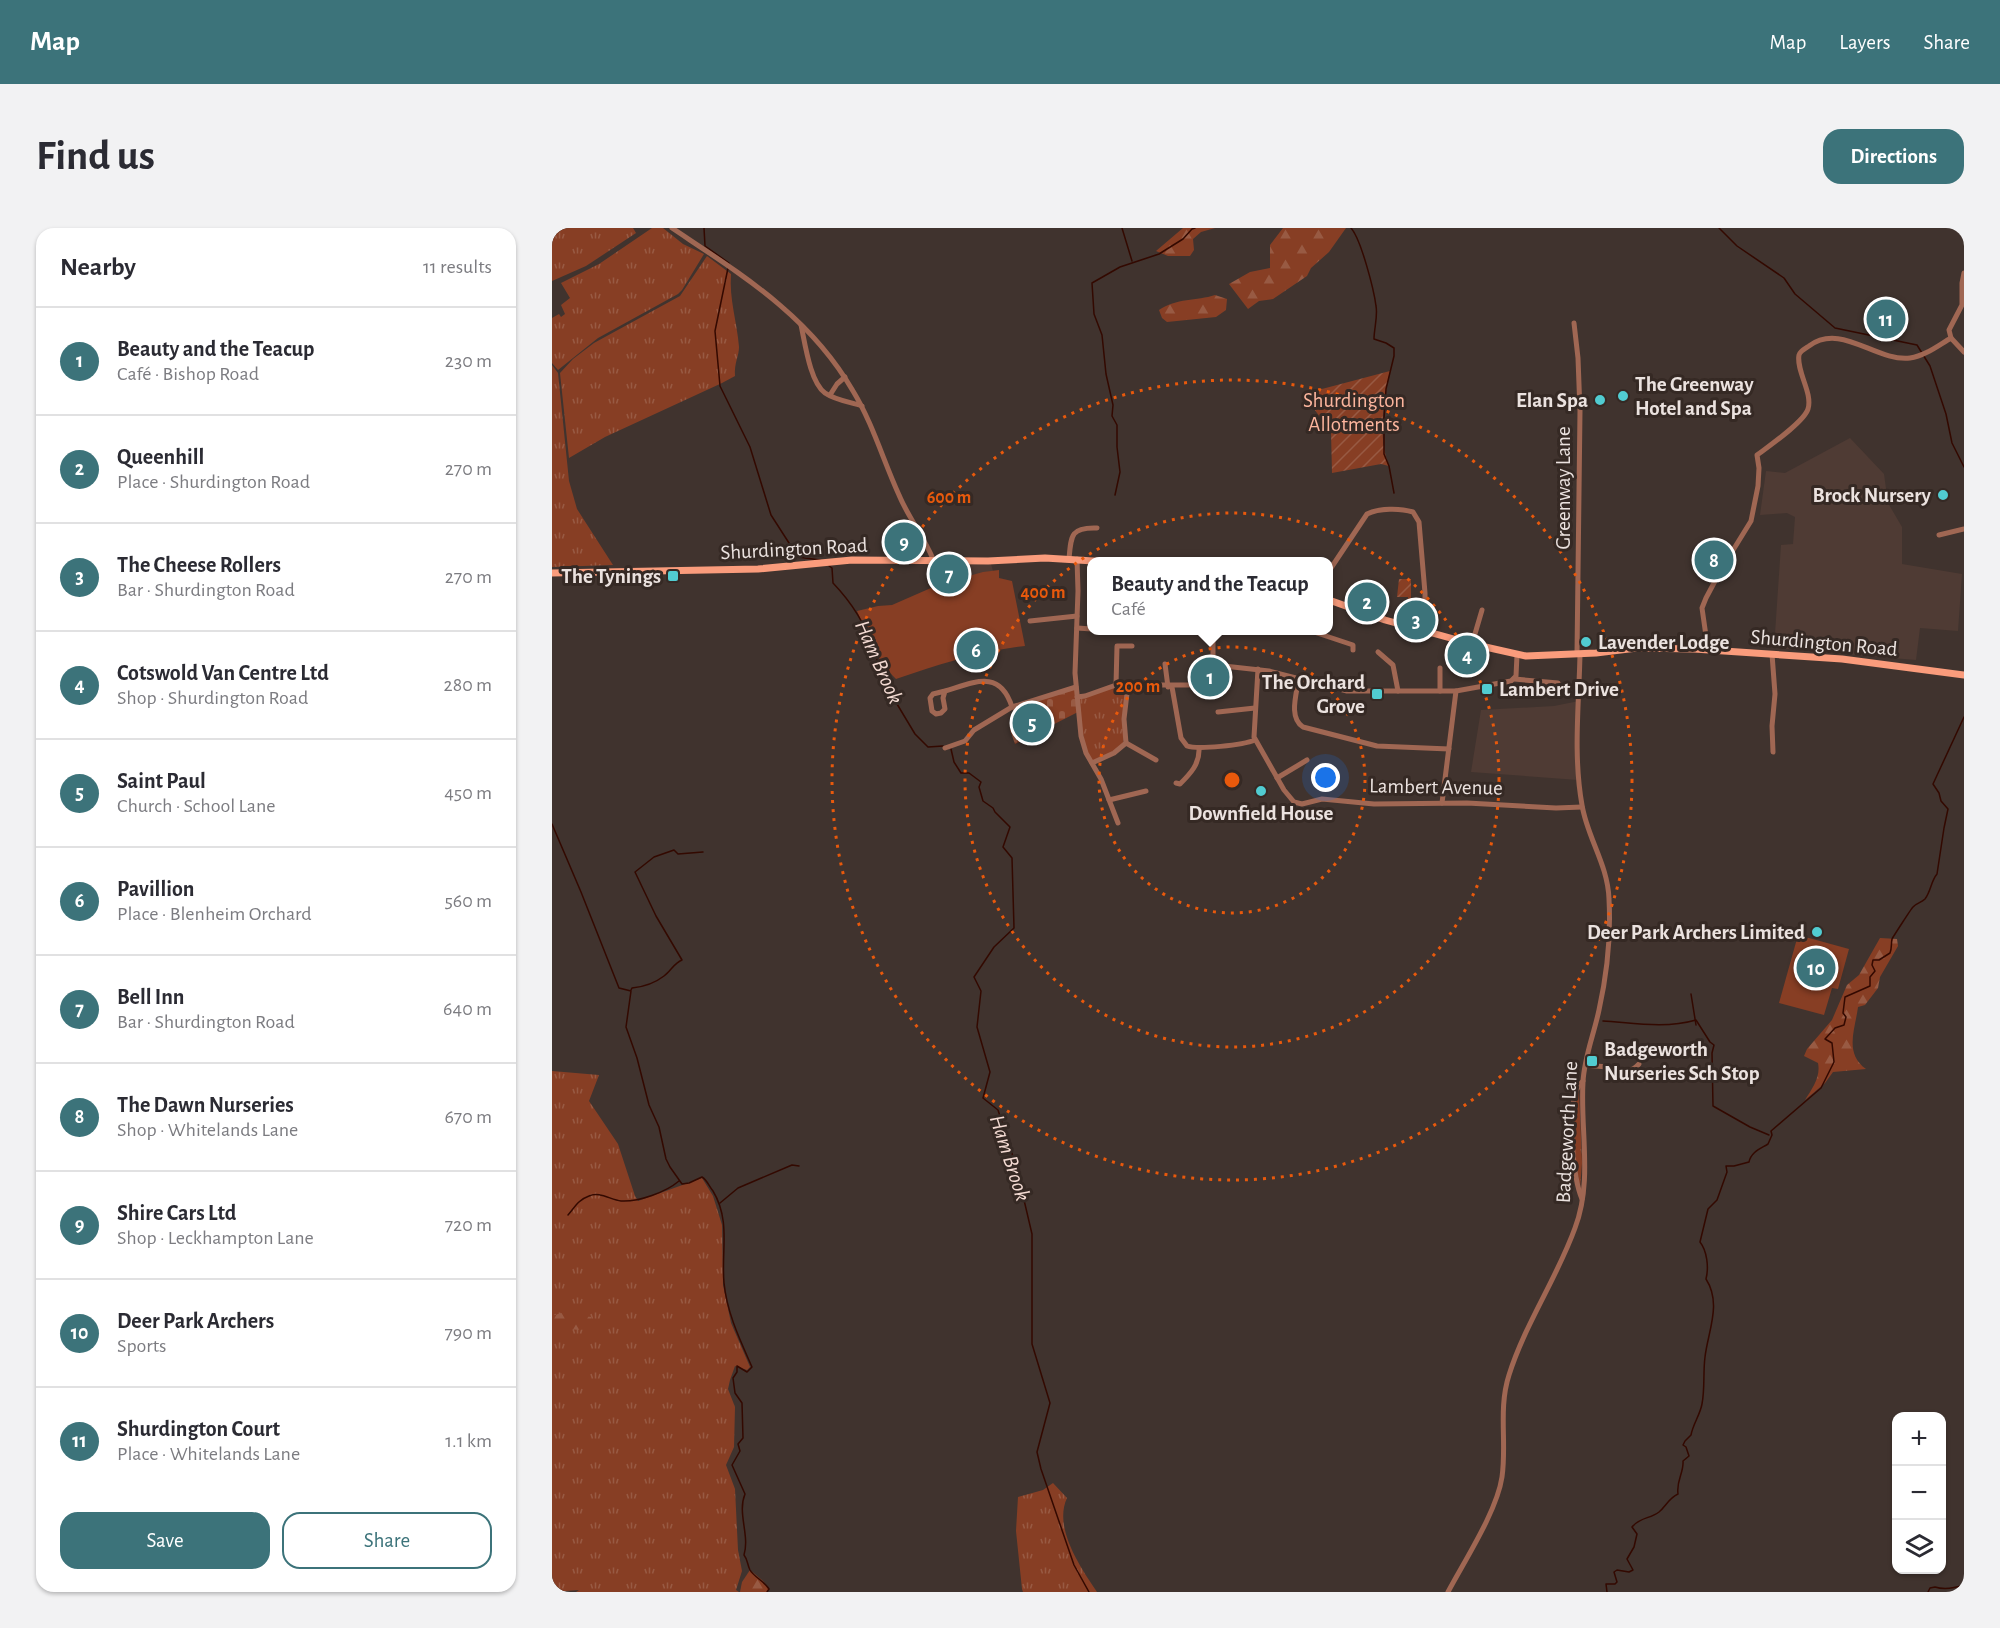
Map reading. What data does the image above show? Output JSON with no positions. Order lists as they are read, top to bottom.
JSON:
{
  "streets": {
    "main road": ["Shurdington Road"],
    "street": ["Greenway Lane", "Lambert Avenue", "Badgeworth Lane"]
  },
  "crossings": [
    ["Greenway Lane", "Shurdington Road"],
    ["Greenway Lane", "Badgeworth Lane"],
    ["Shurdington Road", "Badgeworth Lane"],
    ["Lambert Avenue", "Badgeworth Lane"]
  ],
  "water": ["Ham Brook"],
  "parks": ["Shurdington Allotments"],
  "places": {
    "other": [
      "The Greenway Hotel and Spa",
      "Elan Spa",
      "Brock Nursery",
      "Lavender Lodge",
      "Downfield House",
      "Deer Park Archers Limited"
    ],
    "transit": [
      "The Tynings",
      "Lambert Drive",
      "The Orchard Grove",
      "Badgeworth Nurseries Sch Stop"
    ]
  },
  "page": {
    "header": "Map",
    "nav": ["Map", "Layers", "Share"],
    "buttons": [
      "Directions",
      ["Save", "Share"]
    ],
    "title": "Find us",
    "heading": ["Nearby", "11 results"],
    "pins": [
      "11",
      "9",
      "8",
      "7",
      "2",
      "3",
      "6",
      "4",
      "1",
      "5",
      "10"
    ],
    "list": [
      {
        "mark": "1",
        "name": "Beauty and the Teacup",
        "note": "Café · Bishop Road",
        "value": "230 m"
      },
      {
        "mark": "2",
        "name": "Queenhill",
        "note": "Place · Shurdington Road",
        "value": "270 m"
      },
      {
        "mark": "3",
        "name": "The Cheese Rollers",
        "note": "Bar · Shurdington Road",
        "value": "270 m"
      },
      {
        "mark": "4",
        "name": "Cotswold Van Centre Ltd",
        "note": "Shop · Shurdington Road",
        "value": "280 m"
      },
      {
        "mark": "5",
        "name": "Saint Paul",
        "note": "Church · School Lane",
        "value": "450 m"
      },
      {
        "mark": "6",
        "name": "Pavillion",
        "note": "Place · Blenheim Orchard",
        "value": "560 m"
      },
      {
        "mark": "7",
        "name": "Bell Inn",
        "note": "Bar · Shurdington Road",
        "value": "640 m"
      },
      {
        "mark": "8",
        "name": "The Dawn Nurseries",
        "note": "Shop · Whitelands Lane",
        "value": "670 m"
      },
      {
        "mark": "9",
        "name": "Shire Cars Ltd",
        "note": "Shop · Leckhampton Lane",
        "value": "720 m"
      },
      {
        "mark": "10",
        "name": "Deer Park Archers",
        "note": "Sports",
        "value": "790 m"
      },
      {
        "mark": "11",
        "name": "Shurdington Court",
        "note": "Place · Whitelands Lane",
        "value": "1.1 km"
      }
    ],
    "popup": ["Beauty and the Teacup", "Café"],
    "map_buttons": ["+", "−"]
  },
  "rings": ["600 m", "400 m", "200 m"]
}
